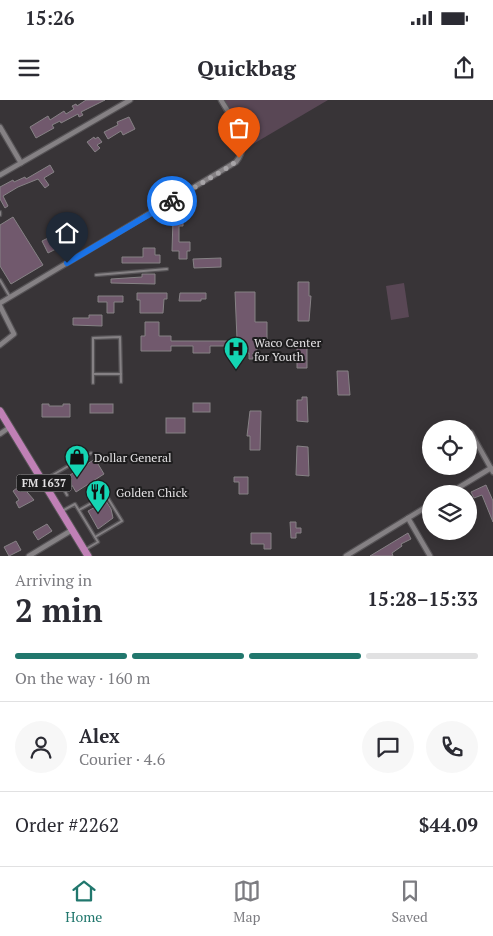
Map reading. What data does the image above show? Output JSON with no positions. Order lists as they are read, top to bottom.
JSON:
{
  "streets": {
    "main road": ["FM 1637"]
  },
  "places": {
    "hospital": ["Waco Center for Youth"],
    "shop": ["Dollar General"],
    "restaurant": ["Golden Chick"]
  },
  "page": {
    "status": "15:26",
    "header": "Quickbag",
    "heading": ["2 min", "Arriving in", "15:28–15:33"],
    "panel": [
      "Alex",
      "Courier · 4.6",
      "Order #2262",
      "$44.09"
    ],
    "bar": "On the way · 160 m",
    "tabs": ["Home", "Map", "Saved"]
  }
}
